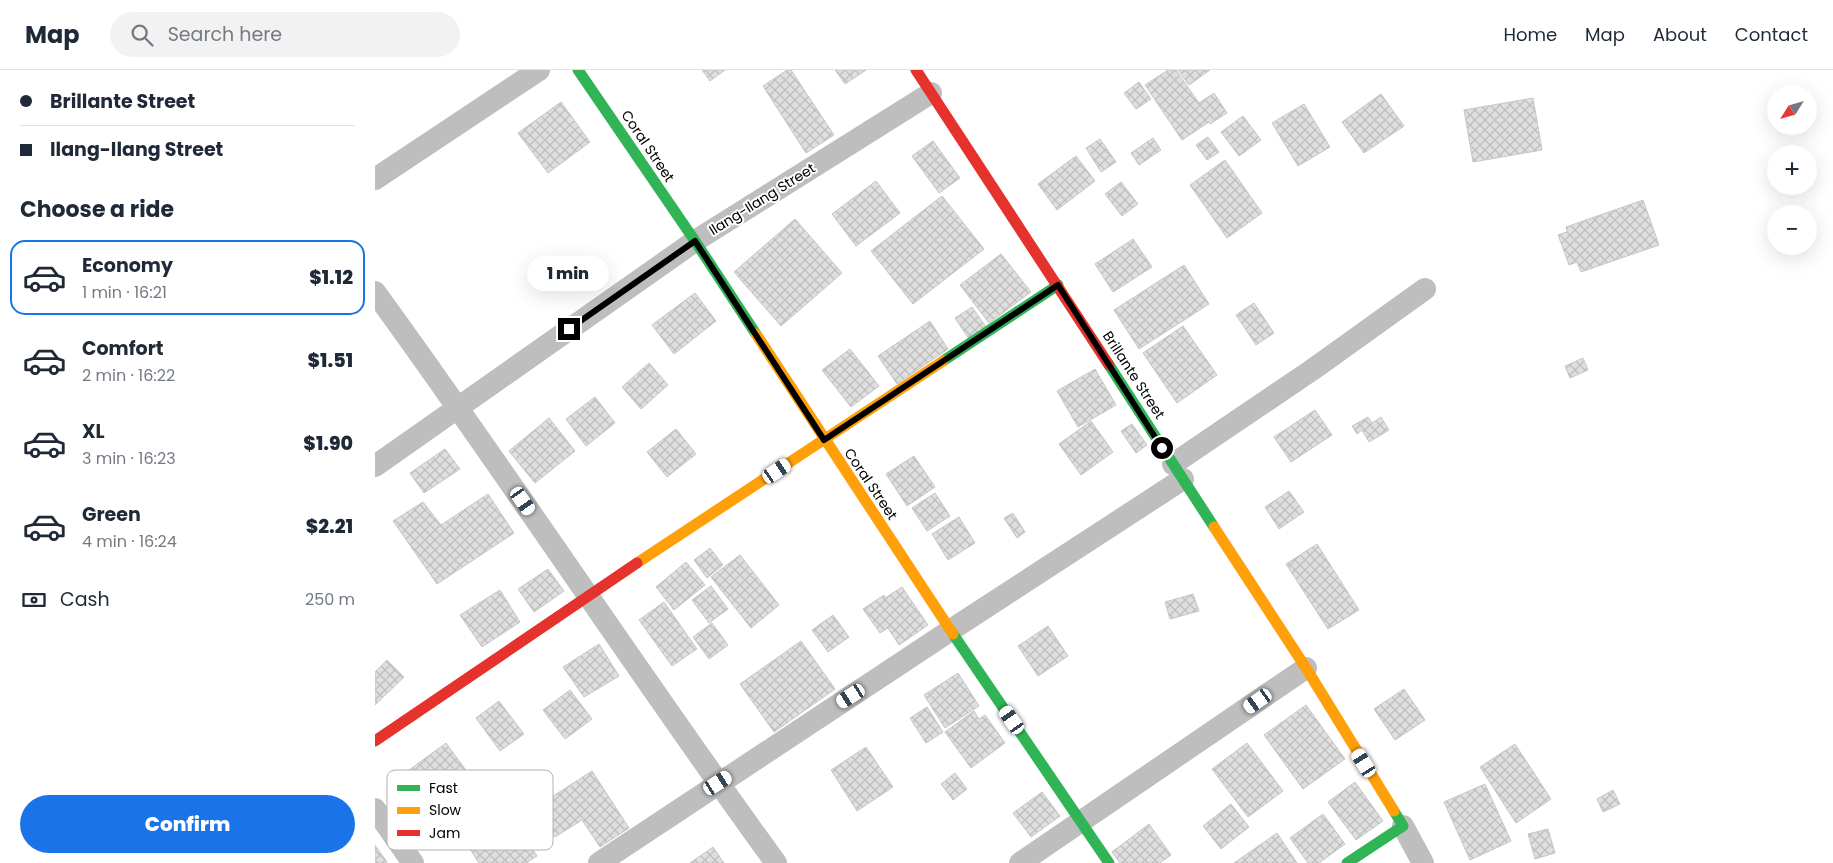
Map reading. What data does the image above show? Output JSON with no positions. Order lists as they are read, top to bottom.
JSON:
{
  "streets": {
    "street": ["Coral Street", "Ilang-Ilang Street", "Brillante Street"]
  },
  "crossings": [
    ["Coral Street", "Ilang-Ilang Street"],
    ["Ilang-Ilang Street", "Brillante Street"]
  ],
  "legend": ["Fast", "Slow", "Jam"],
  "north": "bottom left",
  "page": {
    "header": "Map",
    "search": "Search here",
    "nav": [
      "Home",
      "Map",
      "About",
      "Contact"
    ],
    "banner": ["Brillante Street", "Ilang-Ilang Street"],
    "map_buttons": ["+", "−"],
    "heading": "Choose a ride",
    "list": [
      {
        "name": "Economy",
        "note": "1 min · 16:21",
        "value": "$1.12"
      },
      {
        "name": "Comfort",
        "note": "2 min · 16:22",
        "value": "$1.51"
      },
      {
        "name": "XL",
        "note": "3 min · 16:23",
        "value": "$1.90"
      },
      {
        "name": "Green",
        "note": "4 min · 16:24",
        "value": "$2.21"
      }
    ],
    "bubble": "1 min",
    "pay": ["Cash", "250 m"],
    "buttons": "Confirm"
  }
}
